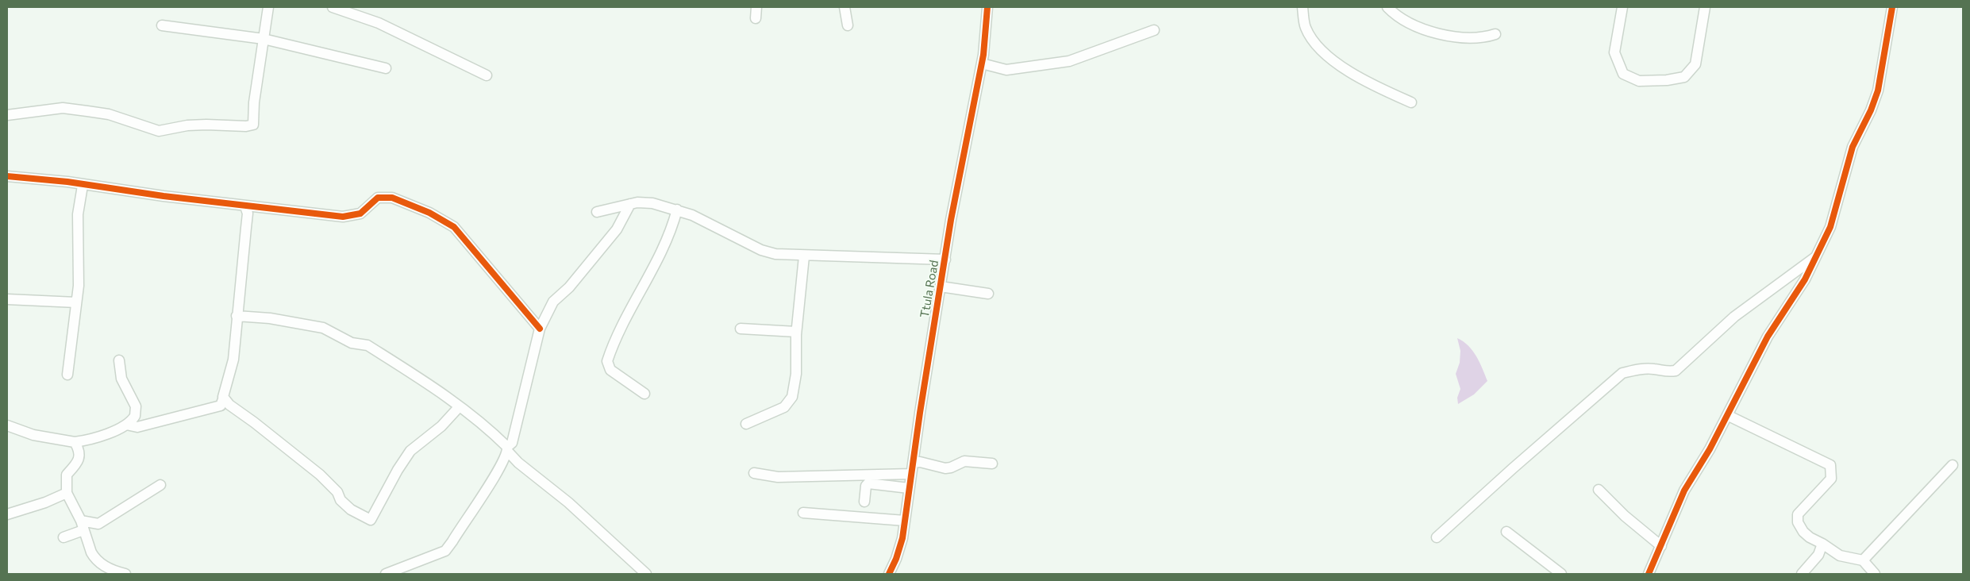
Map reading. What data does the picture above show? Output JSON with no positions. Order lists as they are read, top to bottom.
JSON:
{
  "streets": {
    "street": ["Ttula Road"]
  }
}
